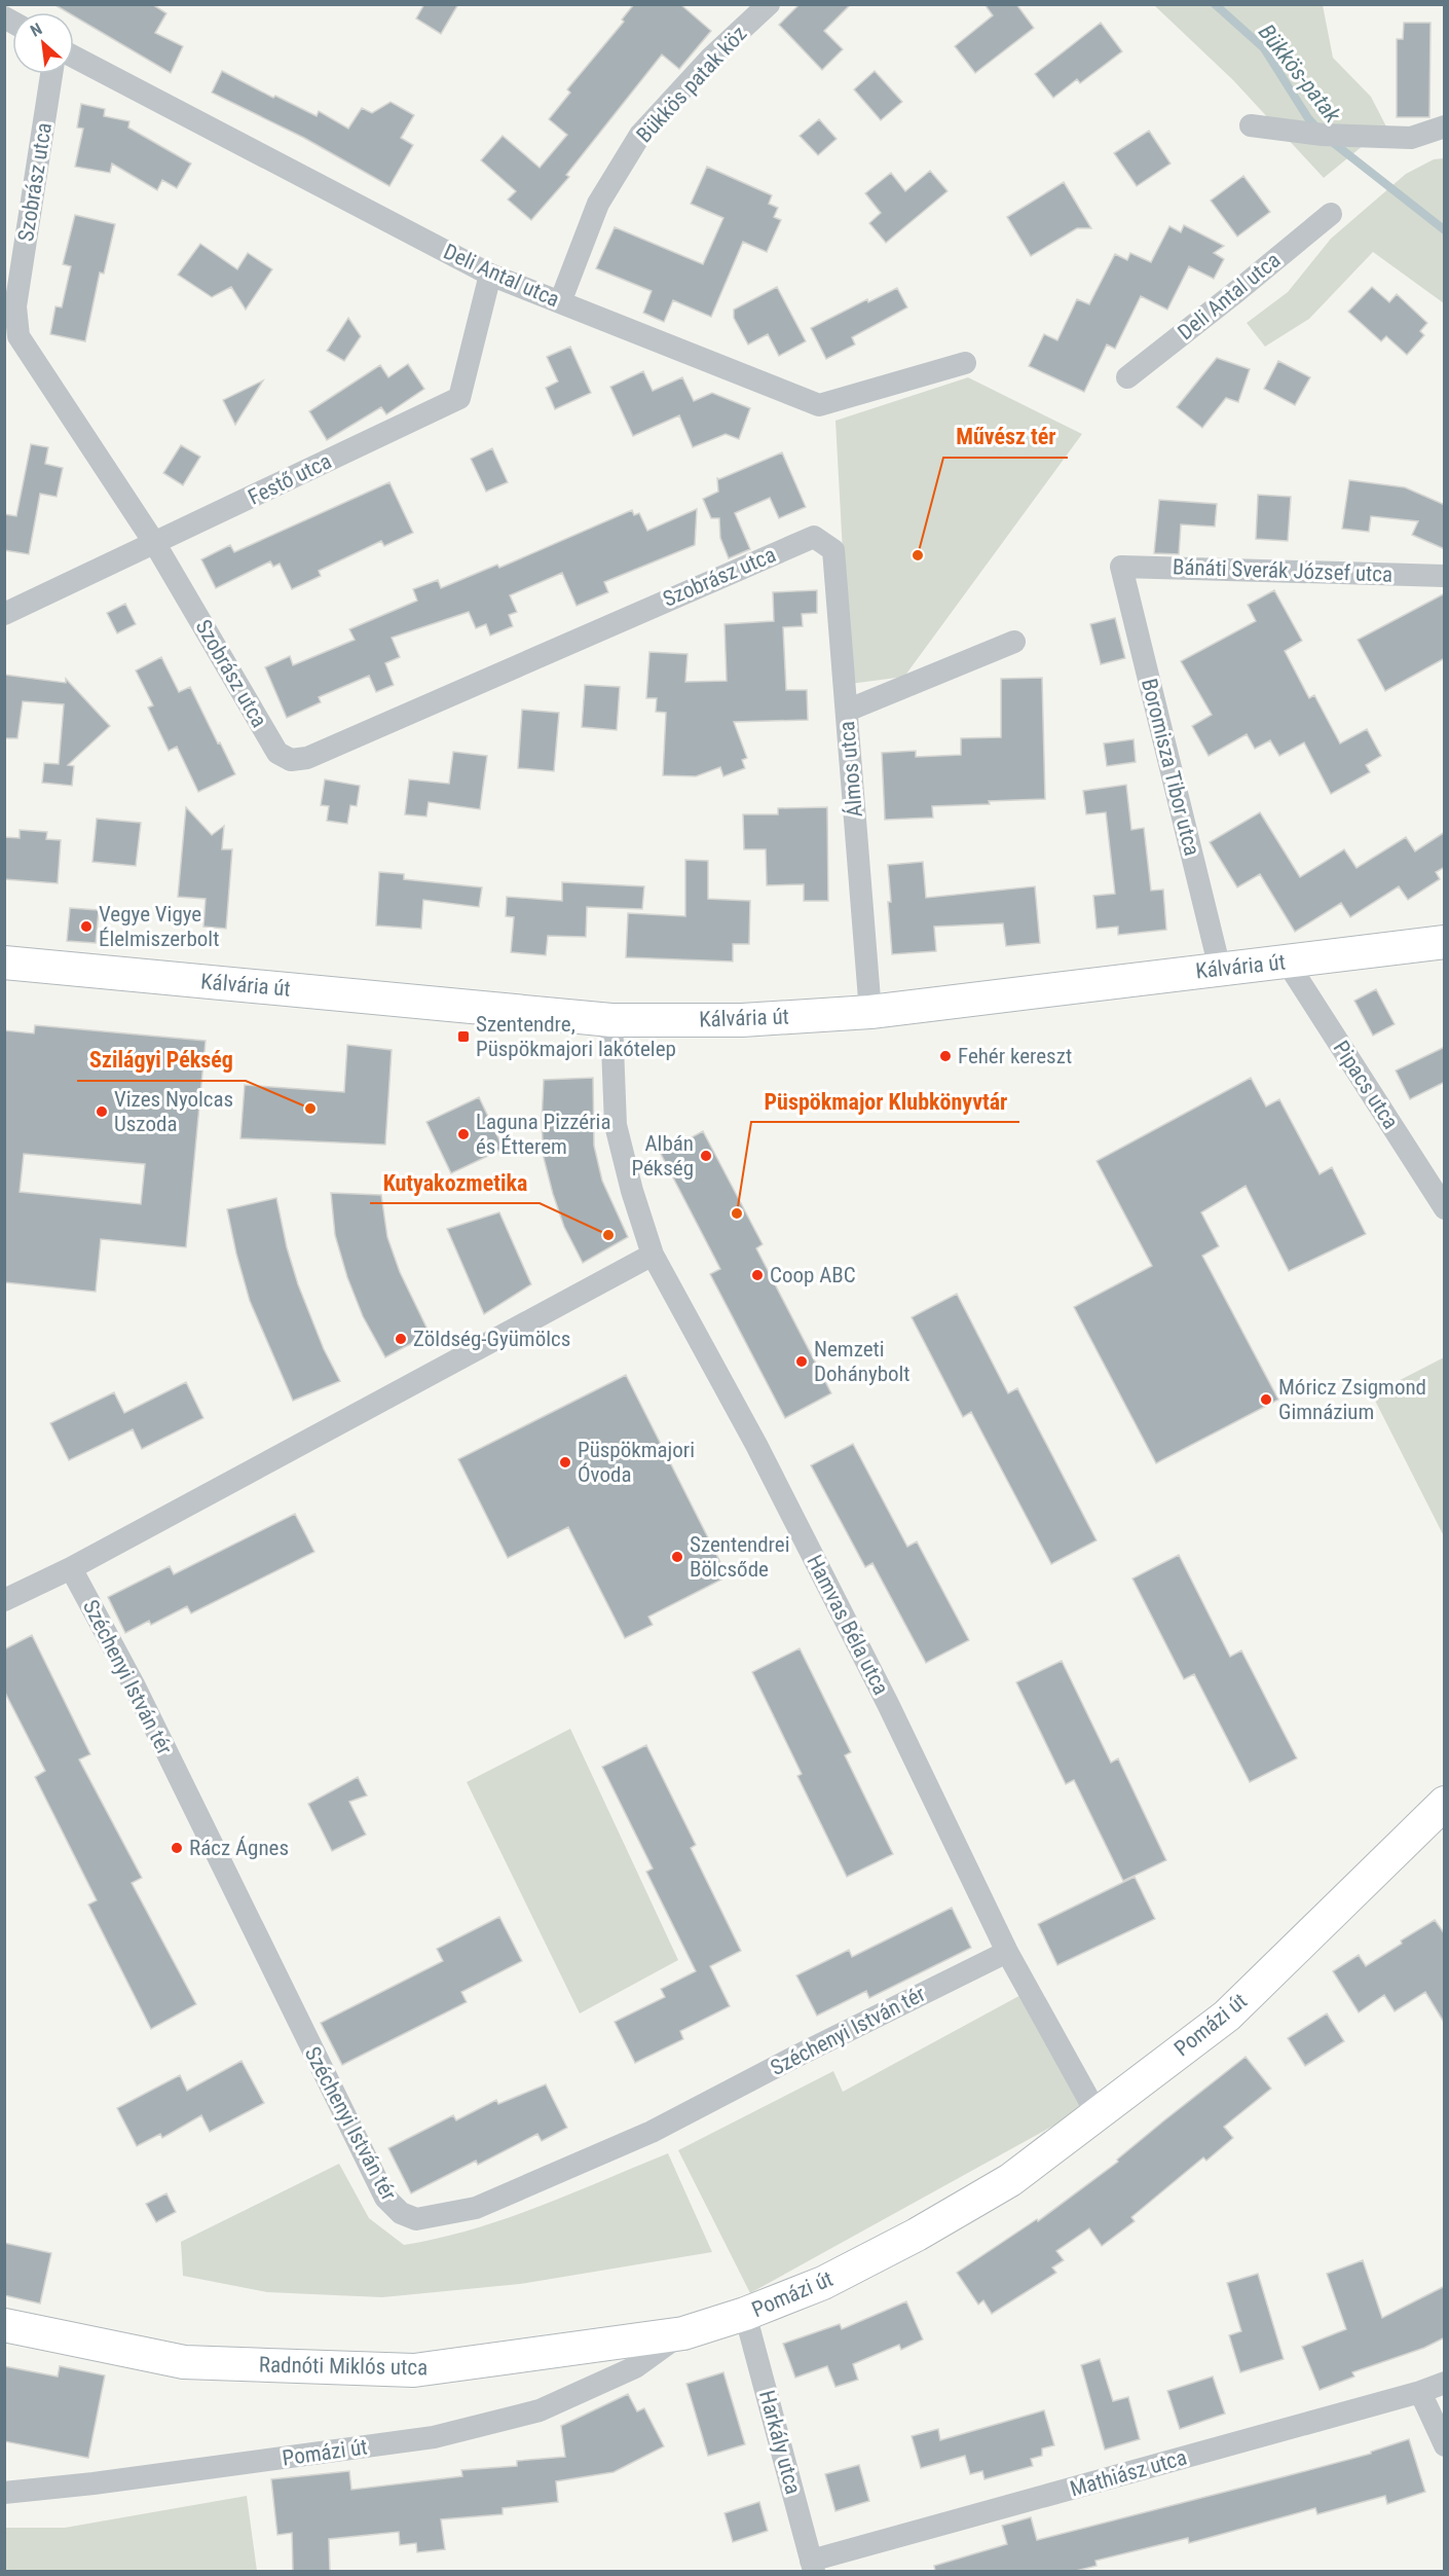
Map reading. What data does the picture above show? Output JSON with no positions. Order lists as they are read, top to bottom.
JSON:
{
  "streets": {
    "street": [
      "Bükkös patak köz",
      "Szobrász utca",
      "Deli Antal utca",
      "Festő utca",
      "Bánáti Sverák József utca",
      "Boromisza Tibor utca",
      "Álmos utca",
      "Kálvária út",
      "Pipacs utca",
      "Hamvas Béla utca",
      "Széchenyi István tér",
      "Pomázi út",
      "Radnóti Miklós utca",
      "Harkály utca",
      "Mathiász utca"
    ]
  },
  "crossings": [
    ["Bükkös patak köz", "Deli Antal utca"],
    ["Szobrász utca", "Festő utca"],
    ["Szobrász utca", "Álmos utca"],
    ["Deli Antal utca", "Festő utca"],
    ["Bánáti Sverák József utca", "Boromisza Tibor utca"],
    ["Boromisza Tibor utca", "Kálvária út"],
    ["Álmos utca", "Kálvária út"],
    ["Kálvária út", "Pipacs utca"],
    ["Kálvária út", "Hamvas Béla utca"],
    ["Hamvas Béla utca", "Széchenyi István tér"],
    ["Hamvas Béla utca", "Pomázi út"],
    ["Pomázi út", "Radnóti Miklós utca"],
    ["Pomázi út", "Harkály utca"],
    ["Harkály utca", "Mathiász utca"]
  ],
  "water": ["Bükkös-patak"],
  "places": {
    "other": [
      "Művész tér",
      "Vegye Vigye Élelmiszerbolt",
      "Fehér kereszt",
      "Szilágyi Pékség",
      "Vizes Nyolcas Uszoda",
      "Laguna Pizzéria és Étterem",
      "Albán Pékség",
      "Püspökmajor Klubkönyvtár",
      "Kutyakozmetika",
      "Coop ABC",
      "Zöldség-Gyümölcs",
      "Nemzeti Dohánybolt",
      "Móricz Zsigmond Gimnázium",
      "Püspökmajori Óvoda",
      "Szentendrei Bölcsőde",
      "Rácz Ágnes"
    ],
    "transit": ["Szentendre, Püspökmajori lakótelep"]
  },
  "north": "top left"
}
